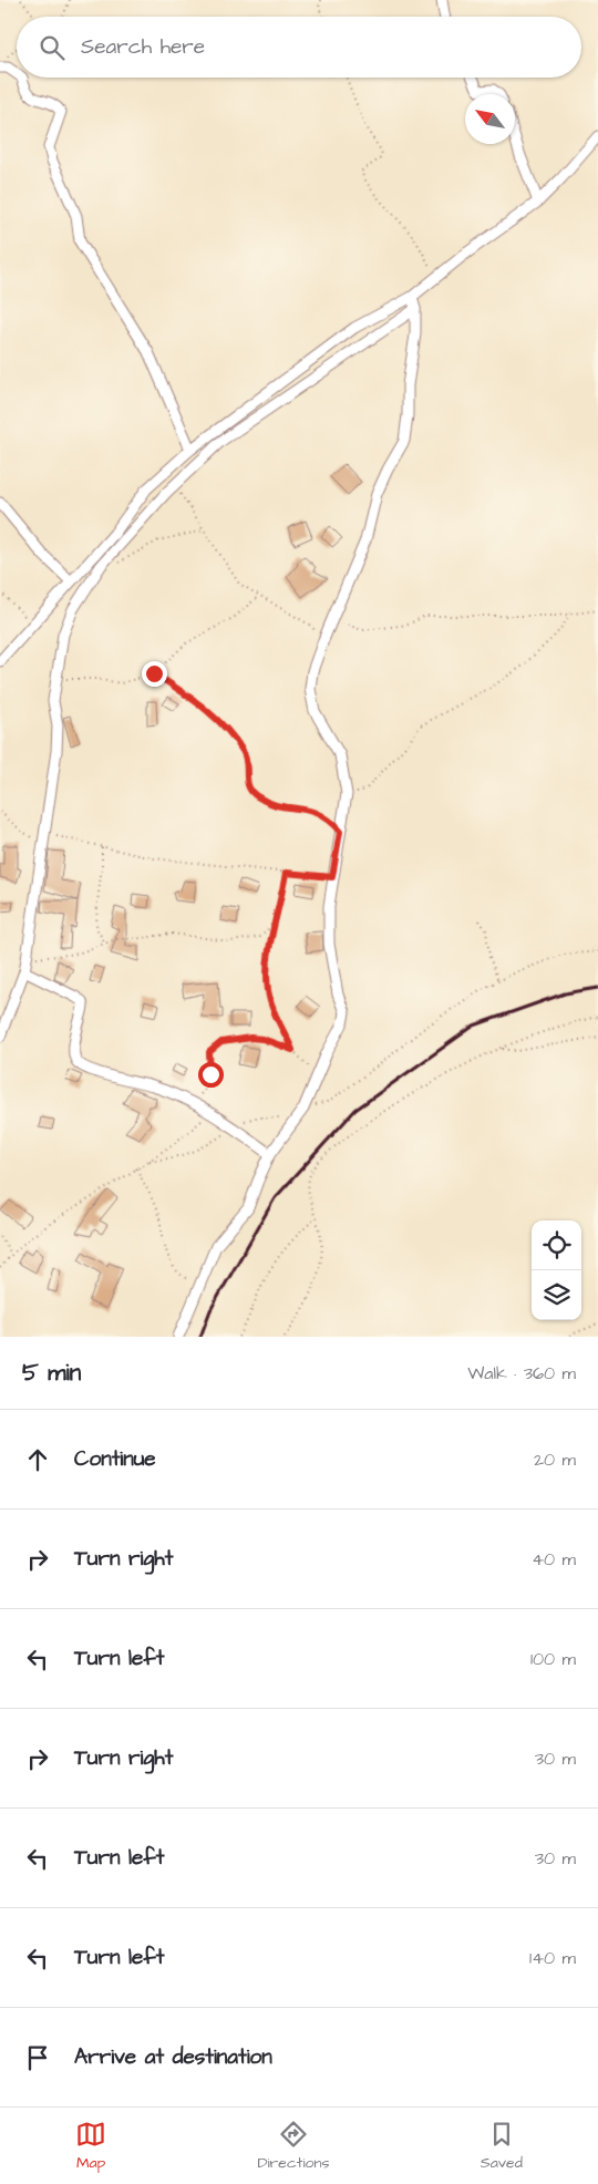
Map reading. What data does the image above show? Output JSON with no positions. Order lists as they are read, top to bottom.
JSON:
{
  "north": "top left",
  "page": {
    "search": "Search here",
    "heading": ["5 min", "Walk · 360 m"],
    "list": [
      ["Continue", "20 m"],
      ["Turn right", "40 m"],
      ["Turn left", "100 m"],
      ["Turn right", "30 m"],
      ["Turn left", "30 m"],
      ["Turn left", "140 m"],
      "Arrive at destination"
    ],
    "nav": ["Map", "Directions", "Saved"]
  }
}
